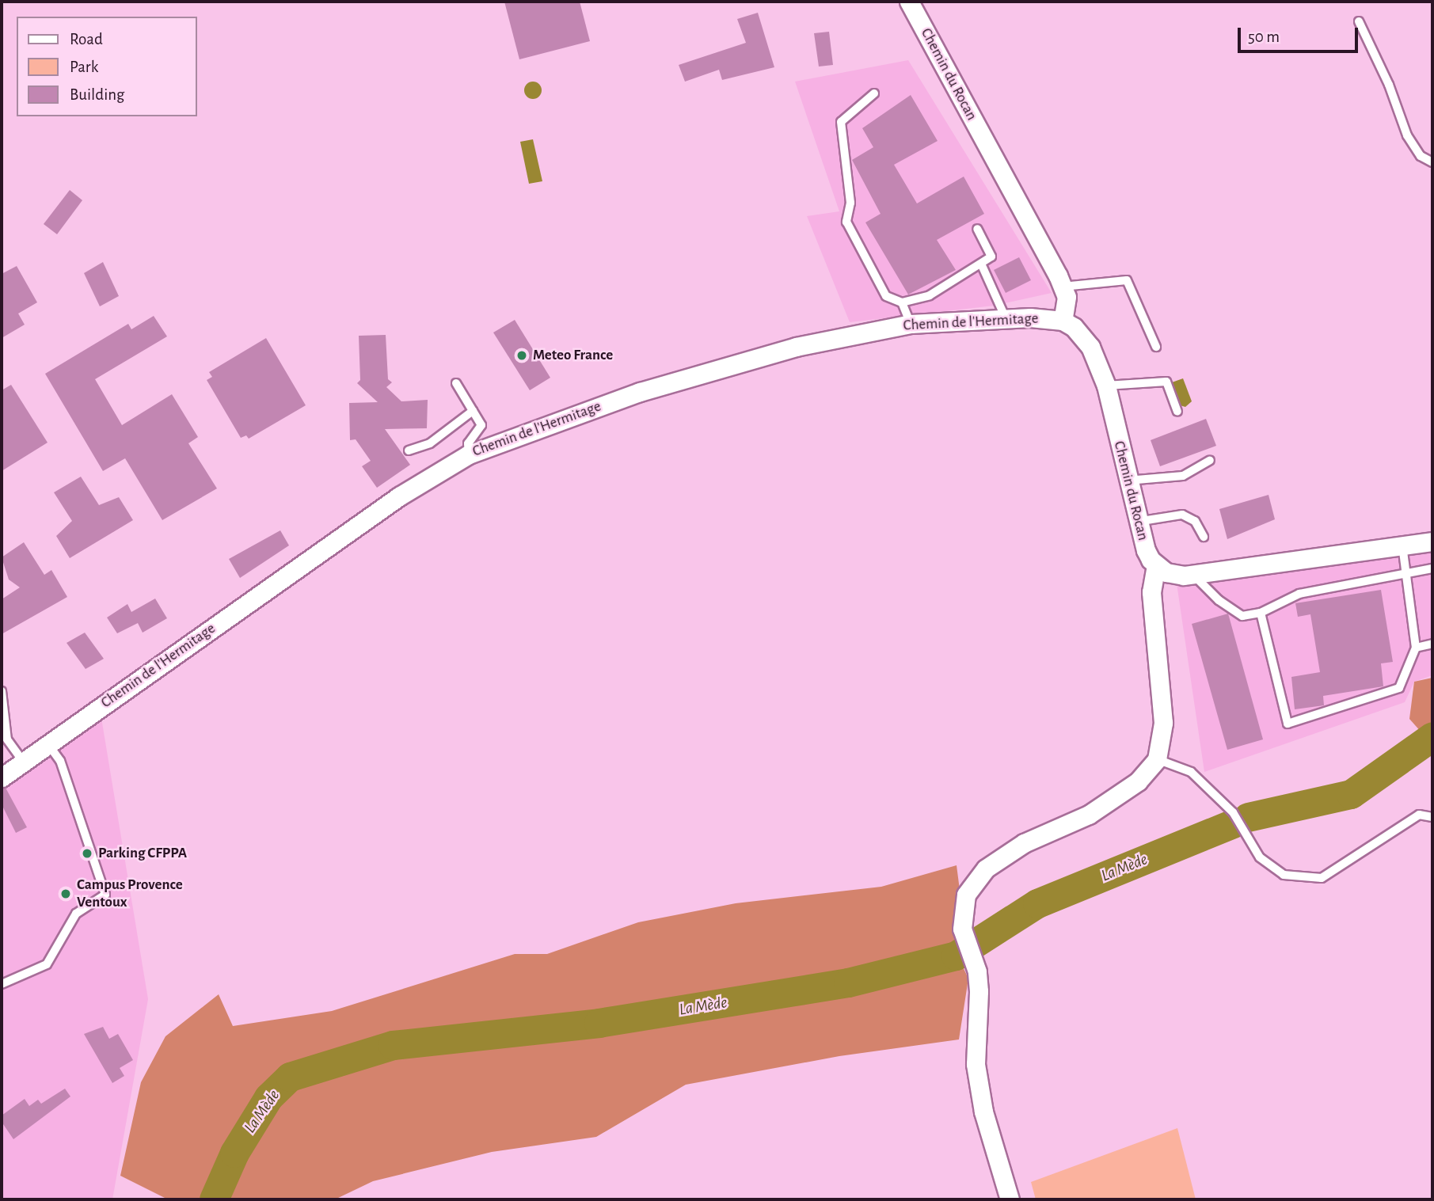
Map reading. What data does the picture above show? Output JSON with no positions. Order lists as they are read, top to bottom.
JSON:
{
  "streets": {
    "street": ["Chemin du Rocan", "Chemin de l'Hermitage"]
  },
  "crossings": [
    ["Chemin du Rocan", "Chemin de l'Hermitage"]
  ],
  "water": ["La Mède"],
  "places": ["Meteo France", "Parking CFPPA", "Campus Provence Ventoux"],
  "legend": ["Road", "Park", "Building"],
  "scale_bar": "50 m"
}
